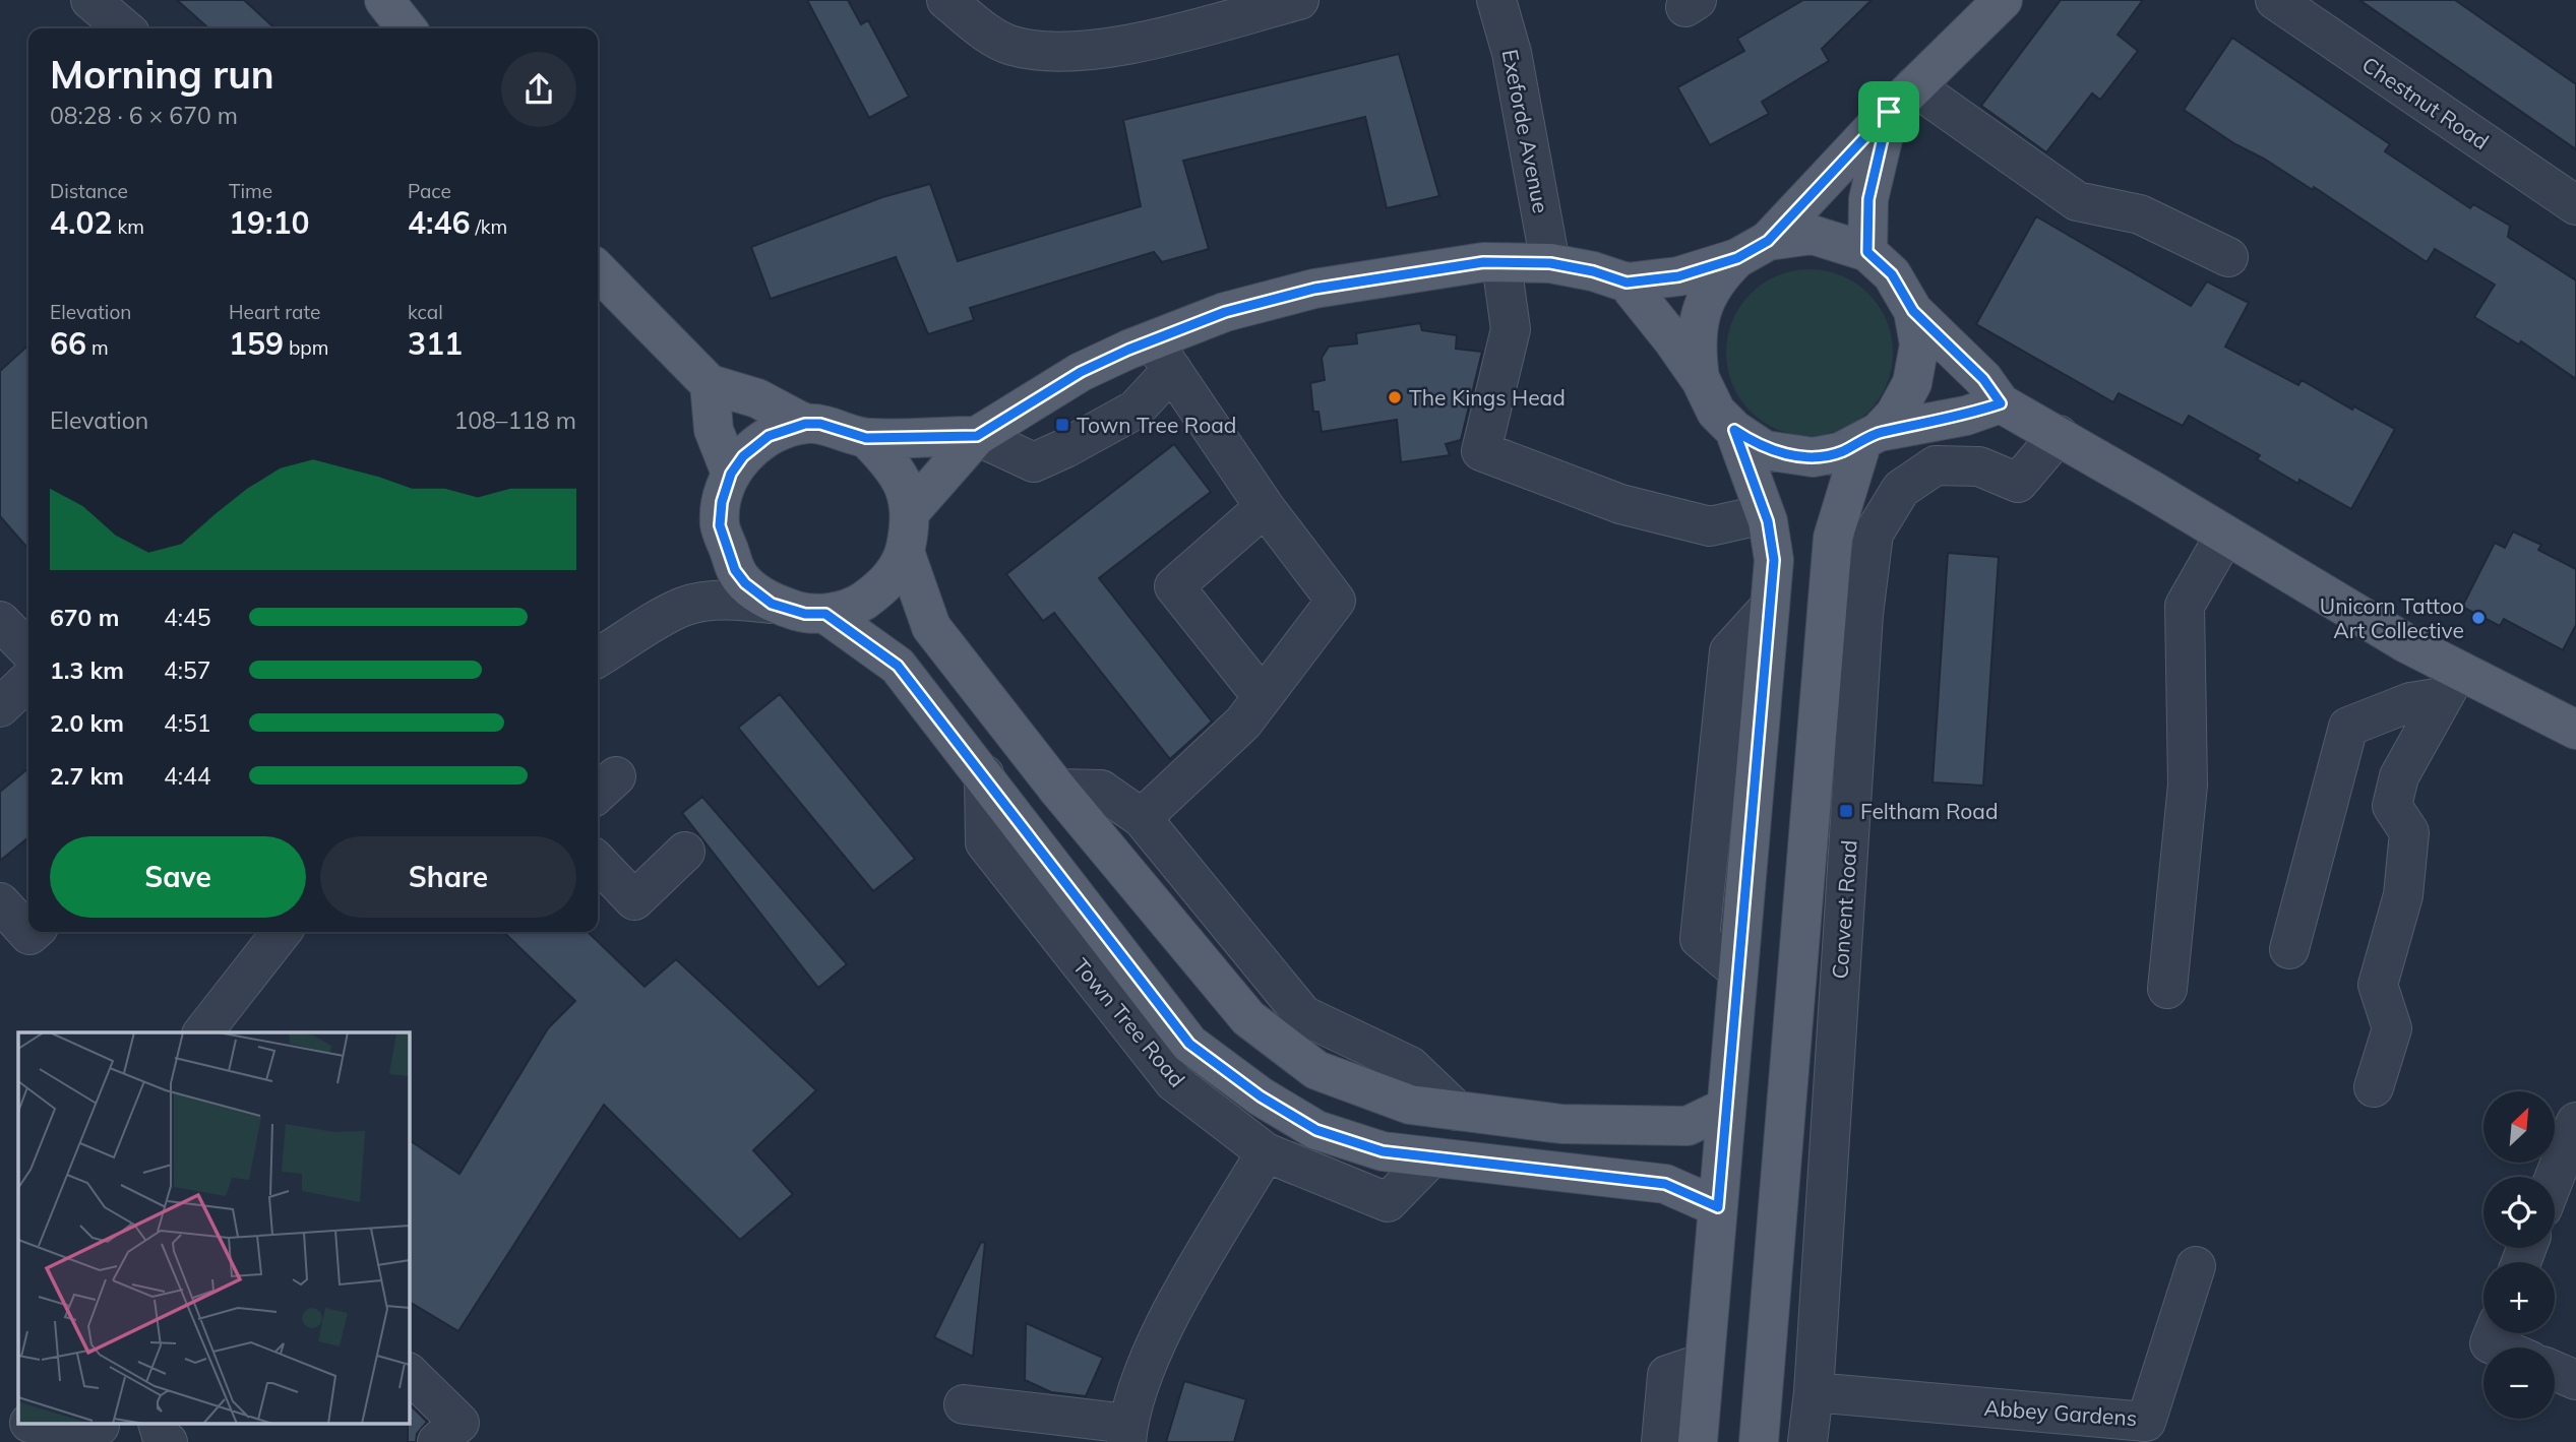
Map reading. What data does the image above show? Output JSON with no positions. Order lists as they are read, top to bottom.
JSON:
{
  "streets": {
    "main road": ["Convent Road", "Town Tree Road"],
    "street": ["Chestnut Road", "Exeforde Avenue", "Abbey Gardens"]
  },
  "crossings": [
    ["Convent Road", "Abbey Gardens"]
  ],
  "places": {
    "other": ["The Kings Head", "Unicorn Tattoo Art Collective"],
    "transit": ["Town Tree Road", "Feltham Road"]
  },
  "north": "top right",
  "page": {
    "heading": ["Morning run", "08:28 · 6 × 670 m"],
    "stats": [
      ["Distance", "4.02 km"],
      ["Time", "19:10"],
      ["Pace", "4:46 /km"],
      ["Elevation", "66 m"],
      ["Heart rate", "159 bpm"],
      ["kcal", "311"]
    ],
    "chart": ["Elevation", "108–118 m"],
    "list": [
      {
        "name": "670 m",
        "note": "4:45"
      },
      {
        "name": "1.3 km",
        "note": "4:57"
      },
      {
        "name": "2.0 km",
        "note": "4:51"
      },
      {
        "name": "2.7 km",
        "note": "4:44"
      }
    ],
    "buttons": ["Save", "Share"],
    "map_buttons": ["+", "−"]
  }
}
